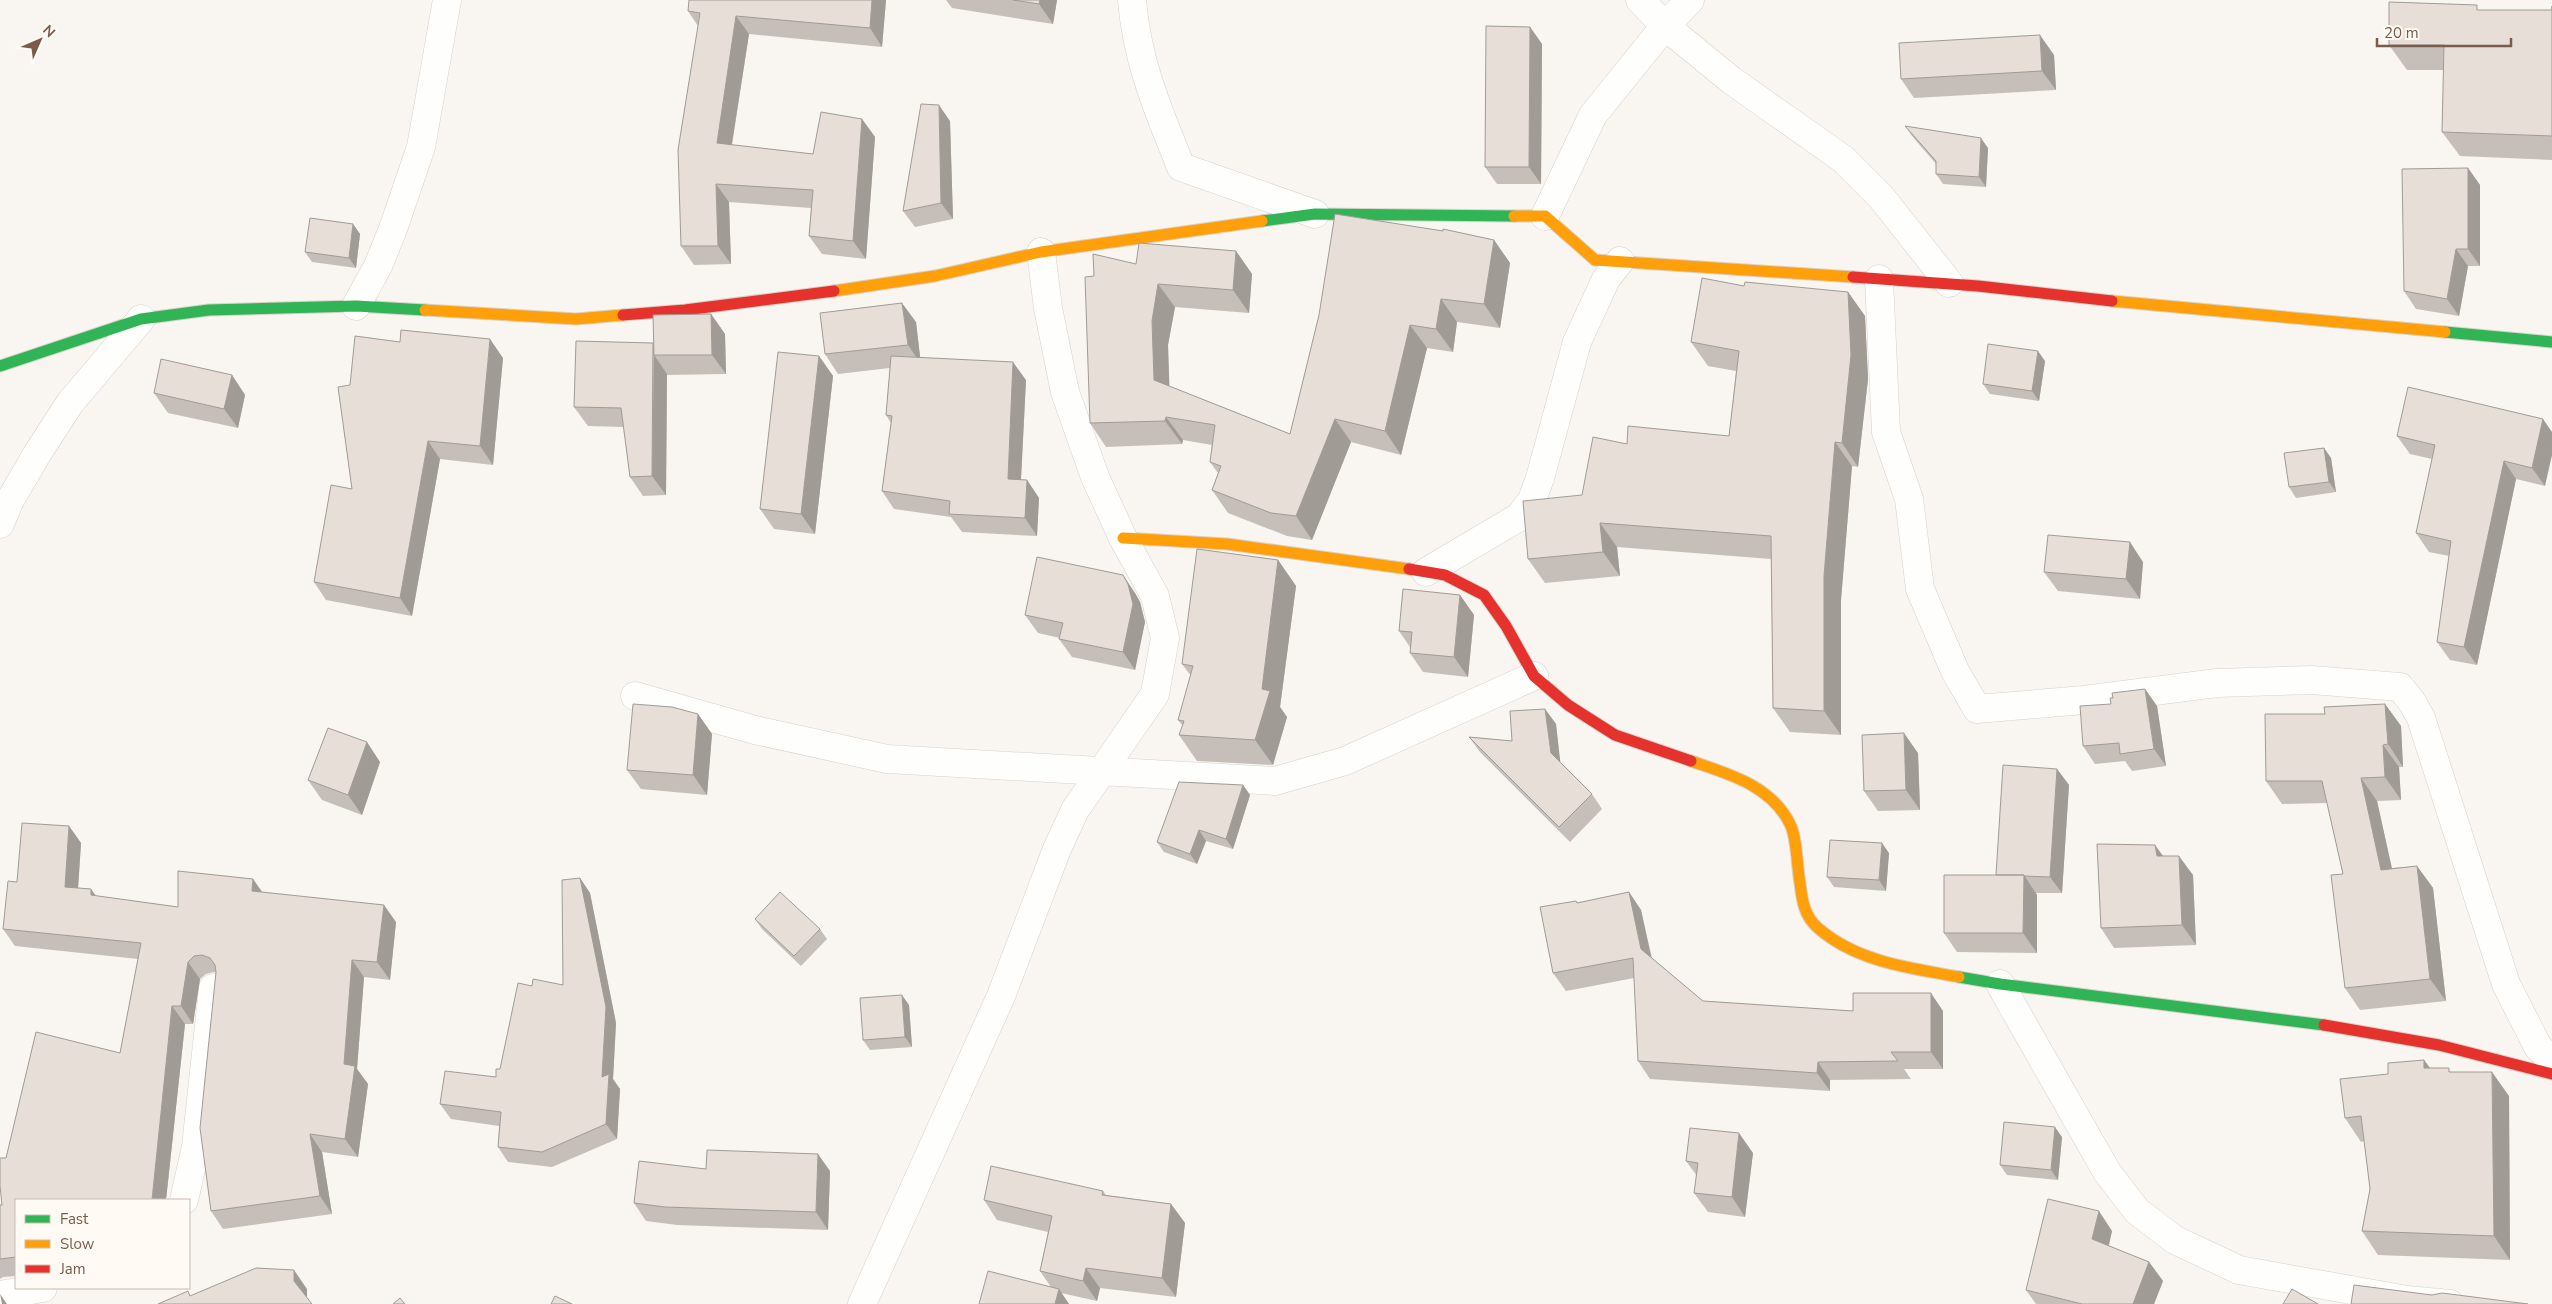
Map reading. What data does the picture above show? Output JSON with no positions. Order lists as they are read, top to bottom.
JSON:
{
  "legend": ["Fast", "Slow", "Jam"],
  "scale_bar": "20 m",
  "north": "top right"
}
